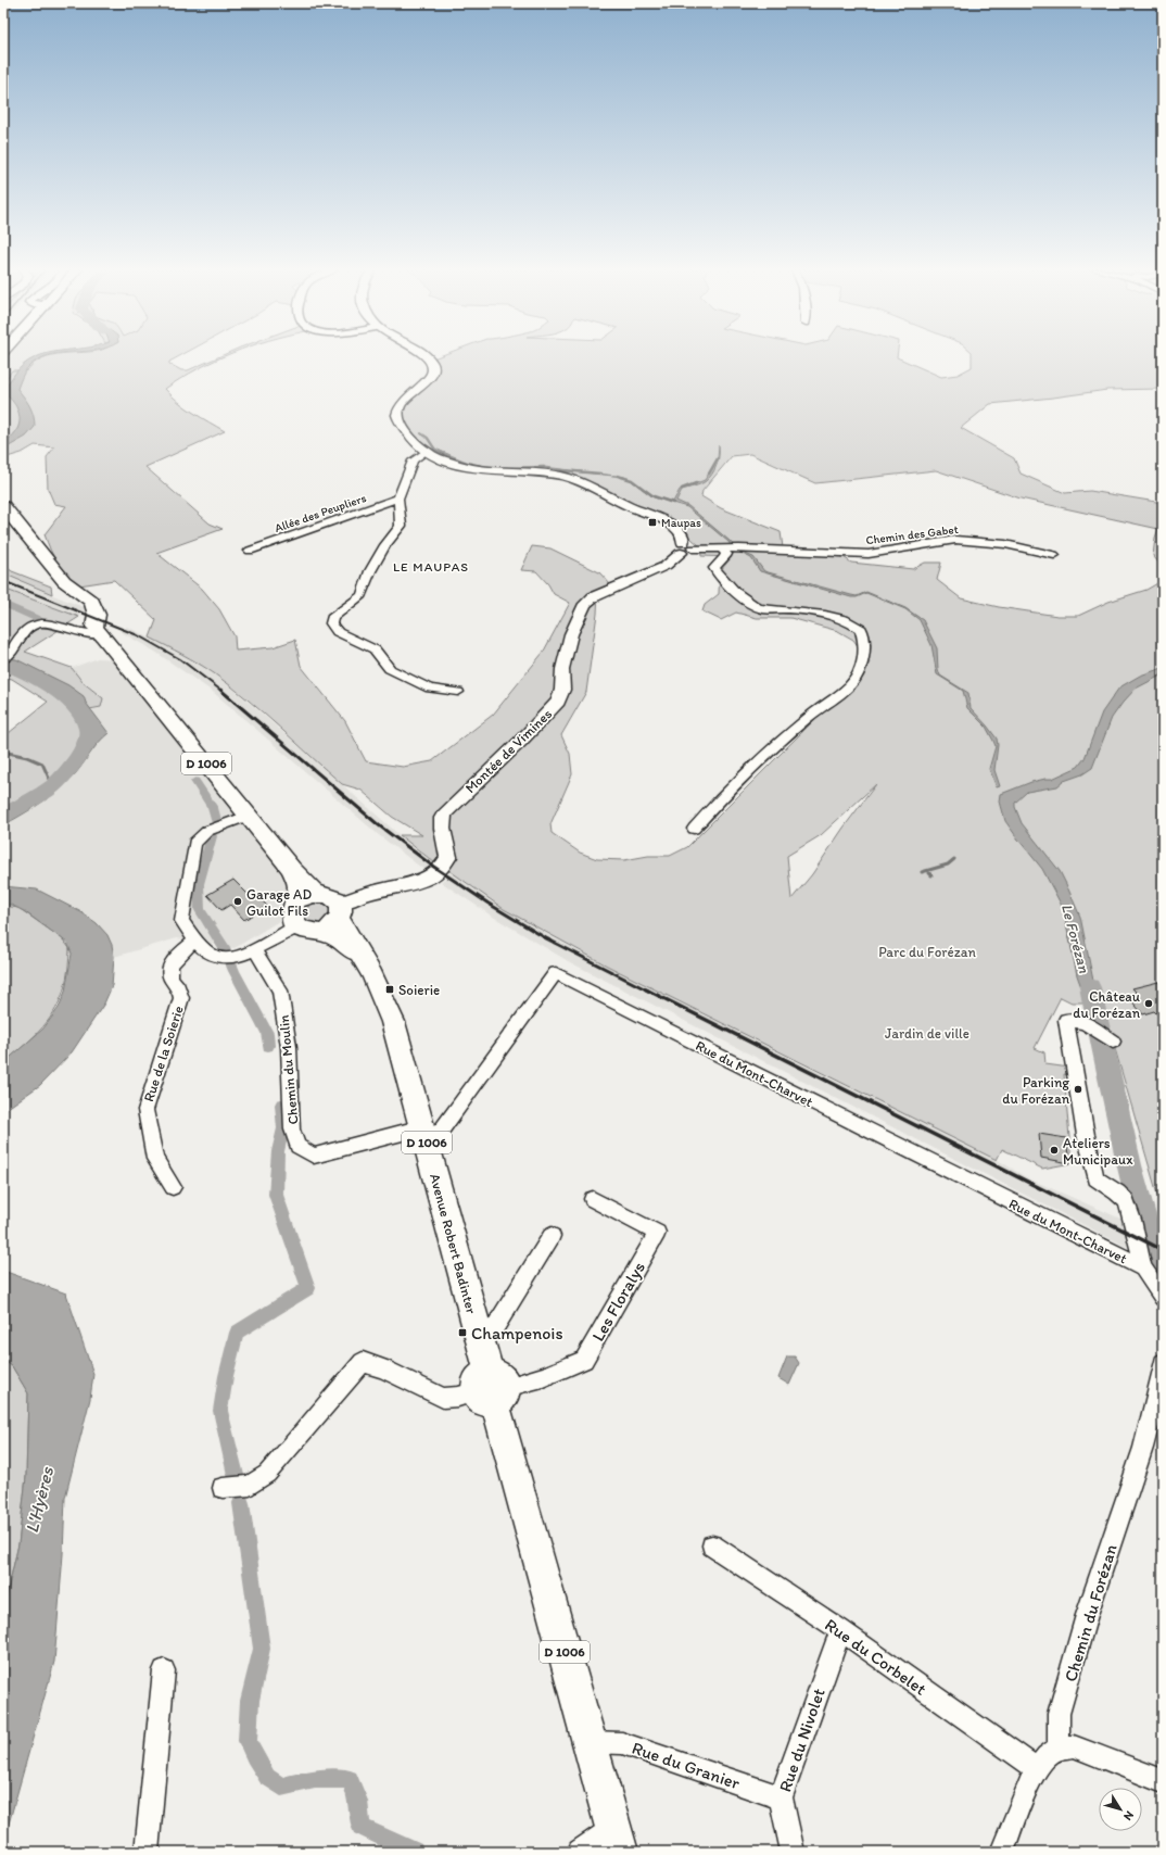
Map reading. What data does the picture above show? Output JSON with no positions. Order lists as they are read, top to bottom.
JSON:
{
  "streets": {
    "main road": ["D 1006", "Avenue Robert Badinter"],
    "street": [
      "Allée des Peupliers",
      "Chemin des Gabet",
      "Montée de Vimines",
      "Rue de la Soierie",
      "Chemin du Moulin",
      "Rue du Mont-Charvet",
      "Les Floralys",
      "Chemin du Forézan",
      "Rue du Corbelet",
      "Rue du Nivolet",
      "Rue du Granier"
    ]
  },
  "crossings": [
    ["Chemin des Gabet", "Montée de Vimines"],
    ["Montée de Vimines", "D 1006"],
    ["D 1006", "Rue de la Soierie"],
    ["D 1006", "Chemin du Moulin"],
    ["D 1006", "Avenue Robert Badinter"],
    ["D 1006", "Les Floralys"],
    ["D 1006", "Rue du Granier"],
    ["Rue de la Soierie", "Chemin du Moulin"],
    ["Chemin du Moulin", "Rue du Mont-Charvet"],
    ["Chemin du Moulin", "Avenue Robert Badinter"],
    ["Rue du Mont-Charvet", "Avenue Robert Badinter"],
    ["Rue du Corbelet", "Rue du Nivolet"],
    ["Rue du Nivolet", "Rue du Granier"]
  ],
  "districts": ["LE MAUPAS"],
  "water": ["Le Forézan", "L'Hyères"],
  "parks": ["Parc du Forézan", "Jardin de ville"],
  "places": {
    "transit": ["Maupas", "Soierie", "Champenois"],
    "other": [
      "Garage AD Guilot Fils",
      "Château du Forézan",
      "Parking du Forézan",
      "Ateliers Municipaux"
    ]
  },
  "north": "bottom right"
}
